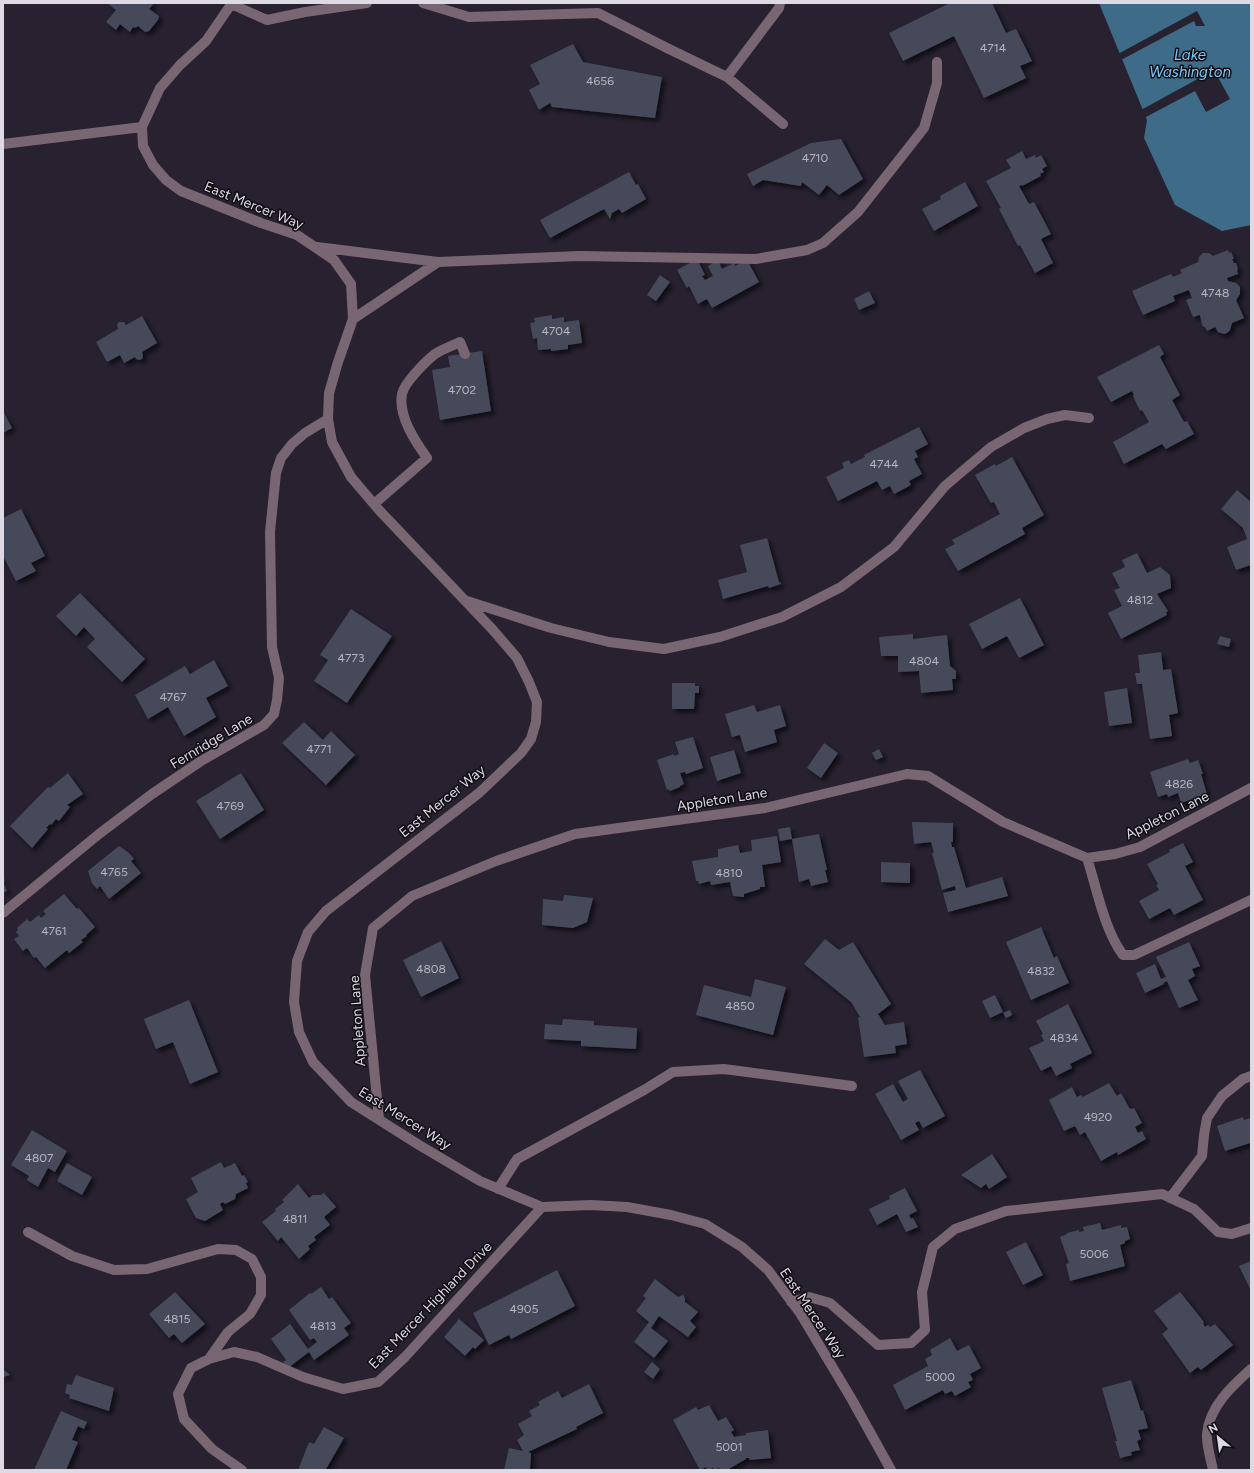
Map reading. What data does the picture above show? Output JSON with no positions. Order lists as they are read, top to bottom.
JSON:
{
  "streets": {
    "street": [
      "East Mercer Way",
      "Fernridge Lane",
      "Appleton Lane",
      "East Mercer Highland Drive"
    ]
  },
  "crossings": [
    ["East Mercer Way", "Fernridge Lane"],
    ["East Mercer Way", "Appleton Lane"],
    ["East Mercer Way", "East Mercer Highland Drive"]
  ],
  "water": ["Lake Washington"],
  "house_numbers": [
    "4714",
    "4656",
    "4710",
    "4748",
    "4704",
    "4702",
    "4744",
    "4812",
    "4773",
    "4804",
    "4767",
    "4771",
    "4826",
    "4769",
    "4765",
    "4810",
    "4761",
    "4808",
    "4832",
    "4850",
    "4834",
    "4920",
    "4807",
    "4811",
    "5006",
    "4905",
    "4815",
    "4813",
    "5000",
    "5001"
  ],
  "north": "top left"
}
